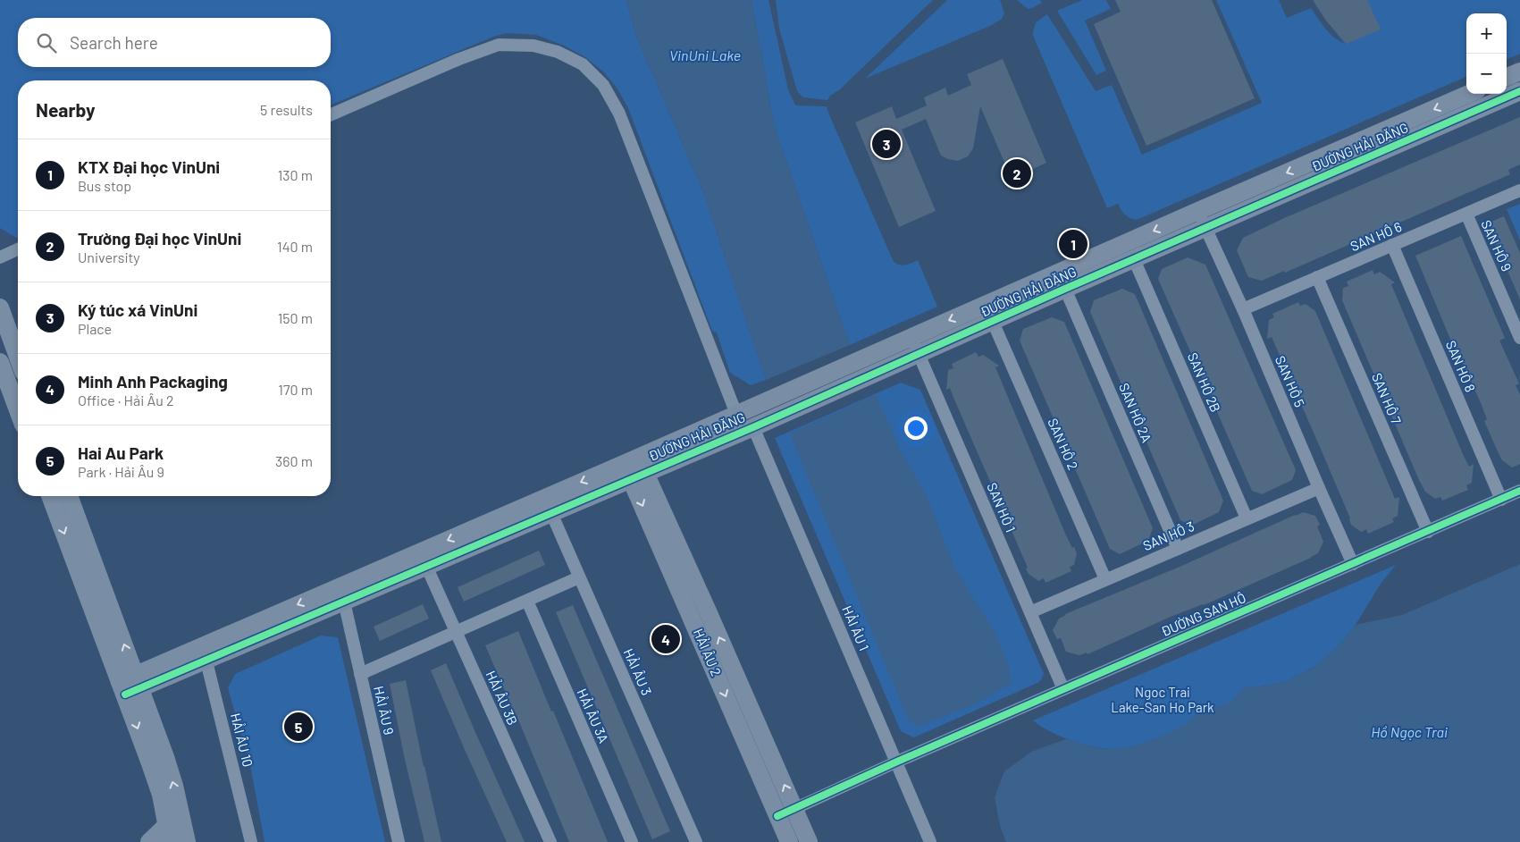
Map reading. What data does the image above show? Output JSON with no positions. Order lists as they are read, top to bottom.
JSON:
{
  "streets": {
    "street": [
      "ĐƯỜNG HẢI ĐĂNG",
      "SAN HÔ 6",
      "SAN HÔ 9",
      "SAN HÔ 8",
      "SAN HÔ 5",
      "SAN HÔ 2B",
      "SAN HÔ 7",
      "SAN HÔ 2A",
      "SAN HÔ 2",
      "SAN HÔ 1",
      "SAN HÔ 3",
      "ĐƯỜNG SAN HÔ",
      "HẢI ÂU 1",
      "HẢI ÂU 2",
      "HẢI ÂU 3",
      "HẢI ÂU 3B",
      "HẢI ÂU 9",
      "HẢI ÂU 3A",
      "HẢI ÂU 10"
    ]
  },
  "crossings": [
    ["ĐƯỜNG HẢI ĐĂNG", "SAN HÔ 5"],
    ["ĐƯỜNG HẢI ĐĂNG", "SAN HÔ 2B"],
    ["ĐƯỜNG HẢI ĐĂNG", "SAN HÔ 2A"],
    ["ĐƯỜNG HẢI ĐĂNG", "SAN HÔ 2"],
    ["ĐƯỜNG HẢI ĐĂNG", "SAN HÔ 1"],
    ["ĐƯỜNG HẢI ĐĂNG", "HẢI ÂU 1"],
    ["ĐƯỜNG HẢI ĐĂNG", "HẢI ÂU 2"],
    ["SAN HÔ 6", "SAN HÔ 9"],
    ["SAN HÔ 6", "SAN HÔ 8"],
    ["SAN HÔ 6", "SAN HÔ 5"],
    ["SAN HÔ 6", "SAN HÔ 7"],
    ["SAN HÔ 8", "ĐƯỜNG SAN HÔ"],
    ["SAN HÔ 5", "SAN HÔ 3"],
    ["SAN HÔ 5", "ĐƯỜNG SAN HÔ"],
    ["SAN HÔ 2B", "SAN HÔ 3"],
    ["SAN HÔ 7", "ĐƯỜNG SAN HÔ"],
    ["SAN HÔ 2A", "SAN HÔ 3"],
    ["SAN HÔ 2", "SAN HÔ 3"],
    ["SAN HÔ 1", "SAN HÔ 3"],
    ["SAN HÔ 1", "ĐƯỜNG SAN HÔ"],
    ["ĐƯỜNG SAN HÔ", "HẢI ÂU 1"],
    ["ĐƯỜNG SAN HÔ", "HẢI ÂU 2"]
  ],
  "water": ["VinUni Lake", "Hồ Ngọc Trai"],
  "parks": ["Ngoc Trai Lake-San Ho Park"],
  "page": {
    "map_buttons": ["+", "−"],
    "search": "Search here",
    "heading": ["Nearby", "5 results"],
    "pins": [
      "3",
      "2",
      "1",
      "4",
      "5"
    ],
    "list": [
      {
        "mark": "1",
        "name": "KTX Đại học VinUni",
        "note": "Bus stop",
        "value": "130 m"
      },
      {
        "mark": "2",
        "name": "Trường Đại học VinUni",
        "note": "University",
        "value": "140 m"
      },
      {
        "mark": "3",
        "name": "Ký túc xá VinUni",
        "note": "Place",
        "value": "150 m"
      },
      {
        "mark": "4",
        "name": "Minh Anh Packaging",
        "note": "Office · Hải Âu 2",
        "value": "170 m"
      },
      {
        "mark": "5",
        "name": "Hai Au Park",
        "note": "Park · Hải Âu 9",
        "value": "360 m"
      }
    ]
  }
}
